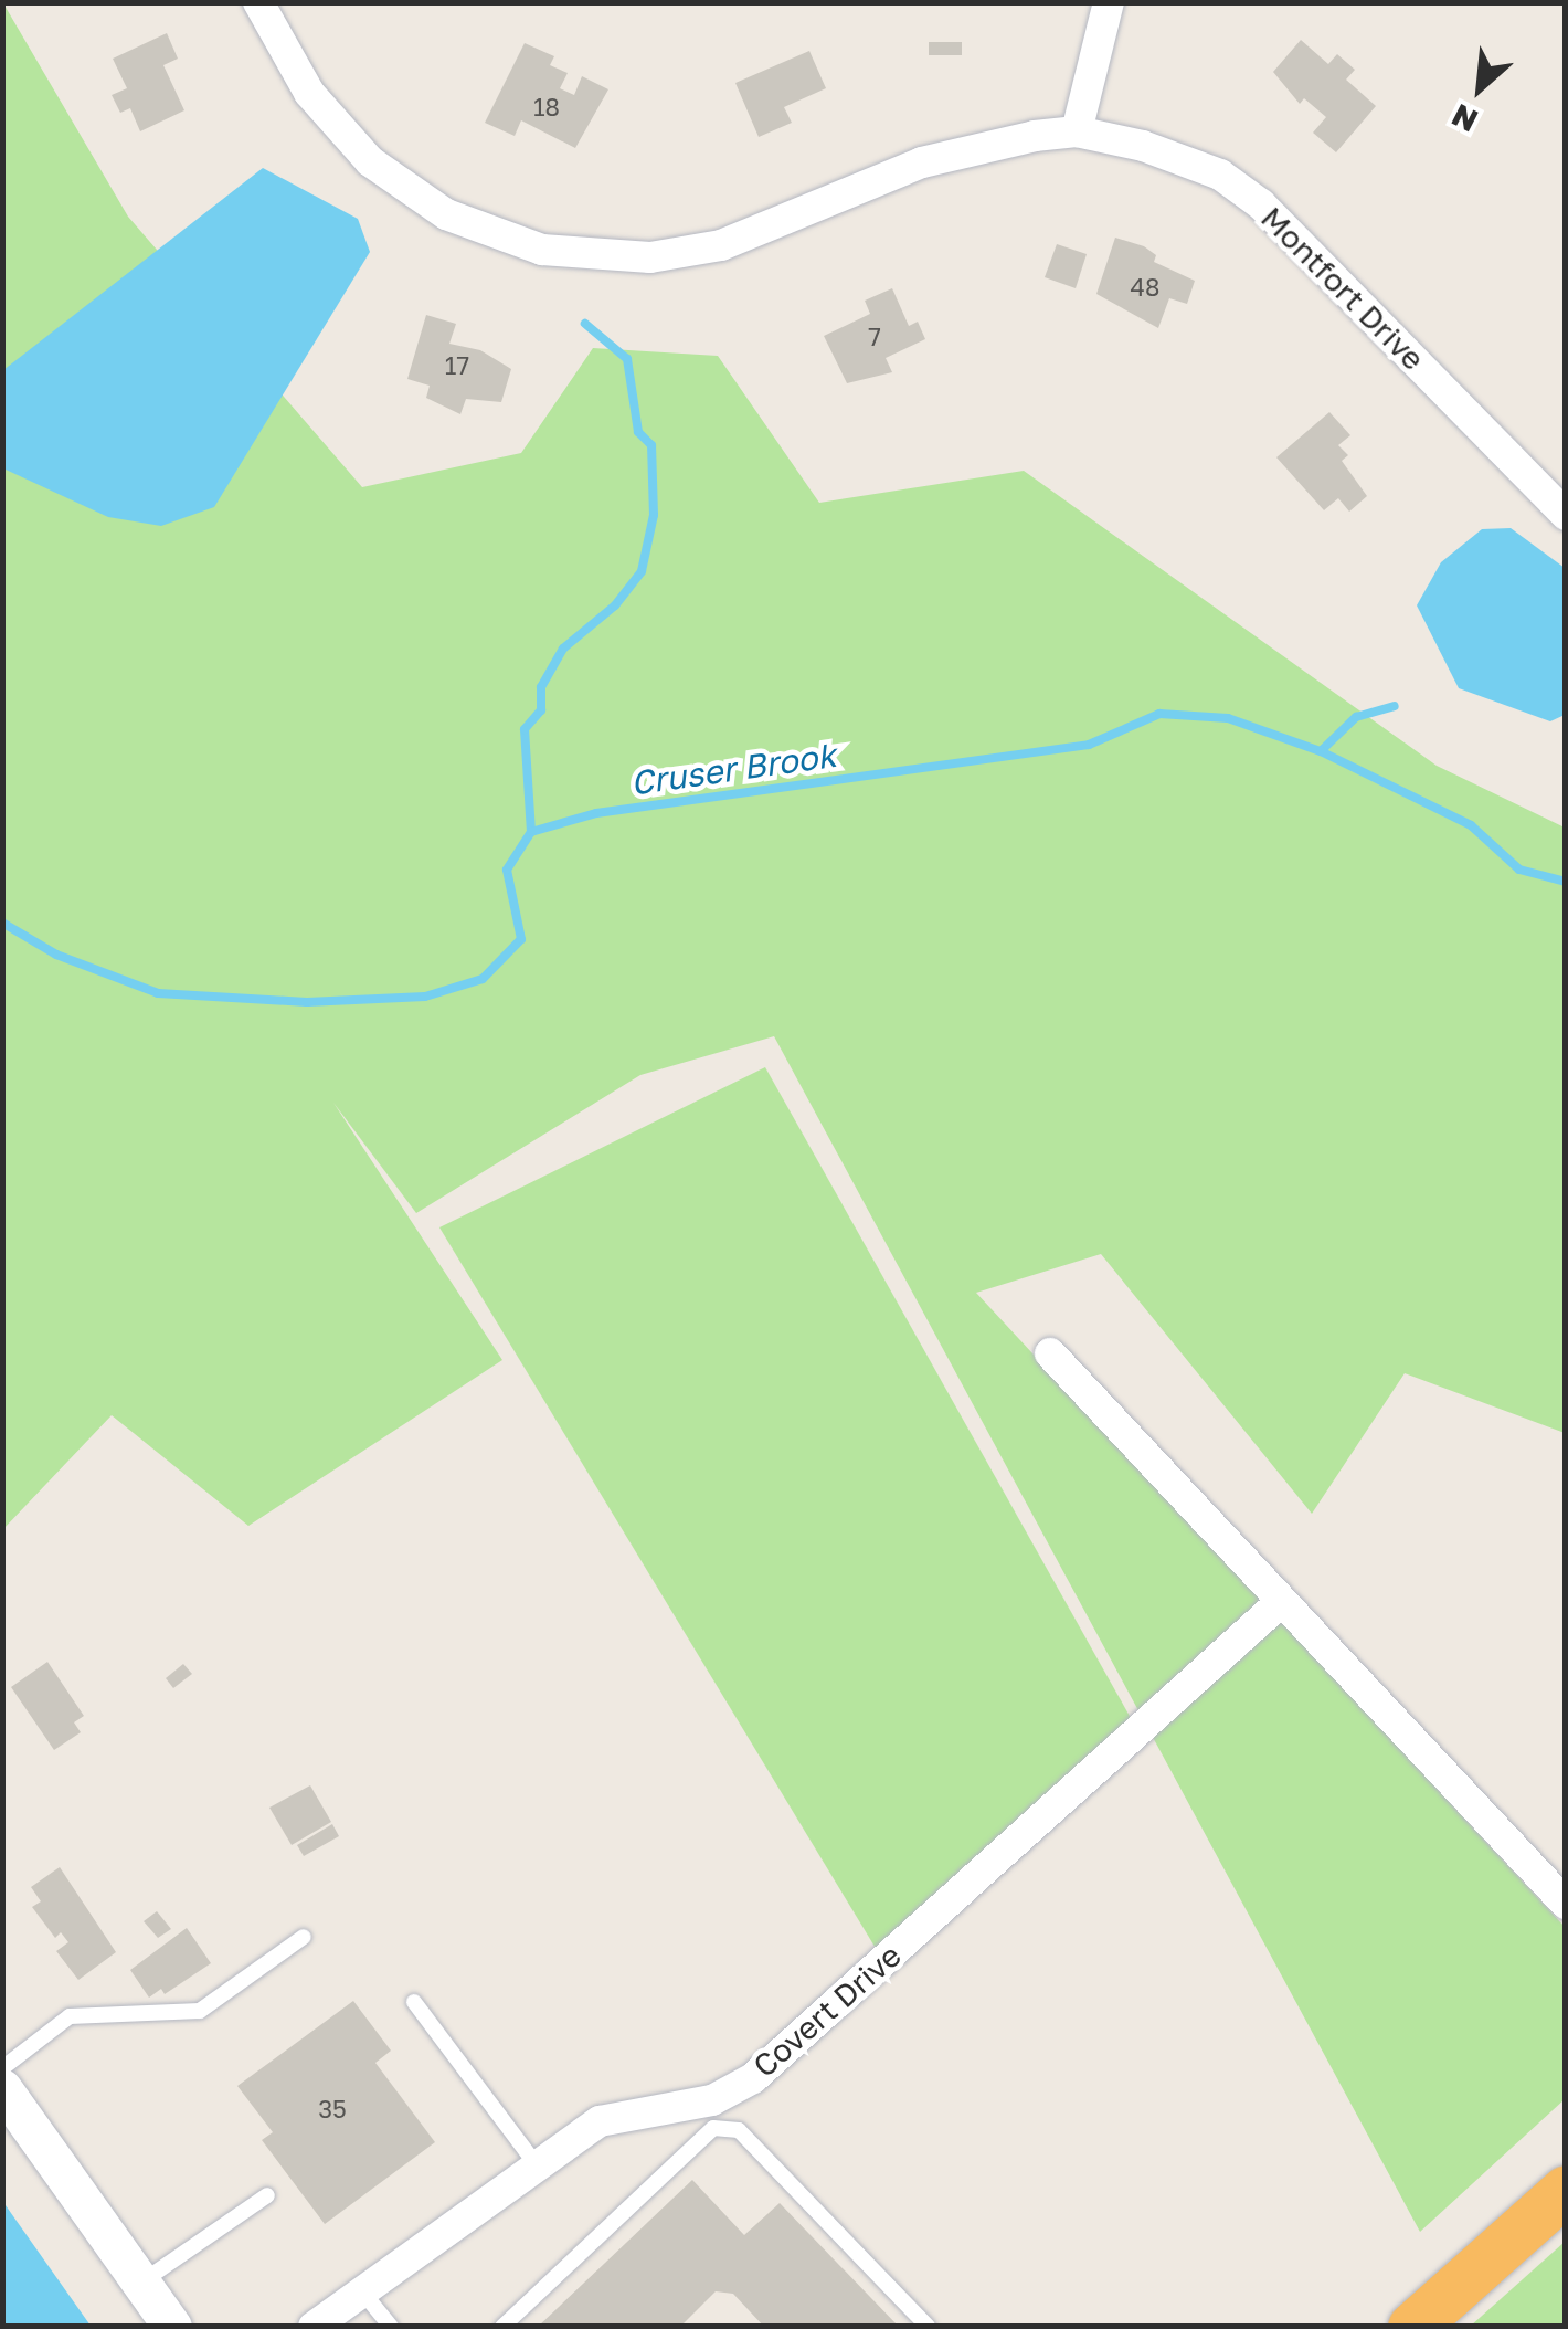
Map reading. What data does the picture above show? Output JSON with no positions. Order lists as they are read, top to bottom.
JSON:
{
  "streets": {
    "street": ["Montfort Drive", "Covert Drive"]
  },
  "water": ["Cruser Brook"],
  "house_numbers": [
    "18",
    "48",
    "7",
    "17",
    "35"
  ],
  "north": "bottom left"
}
